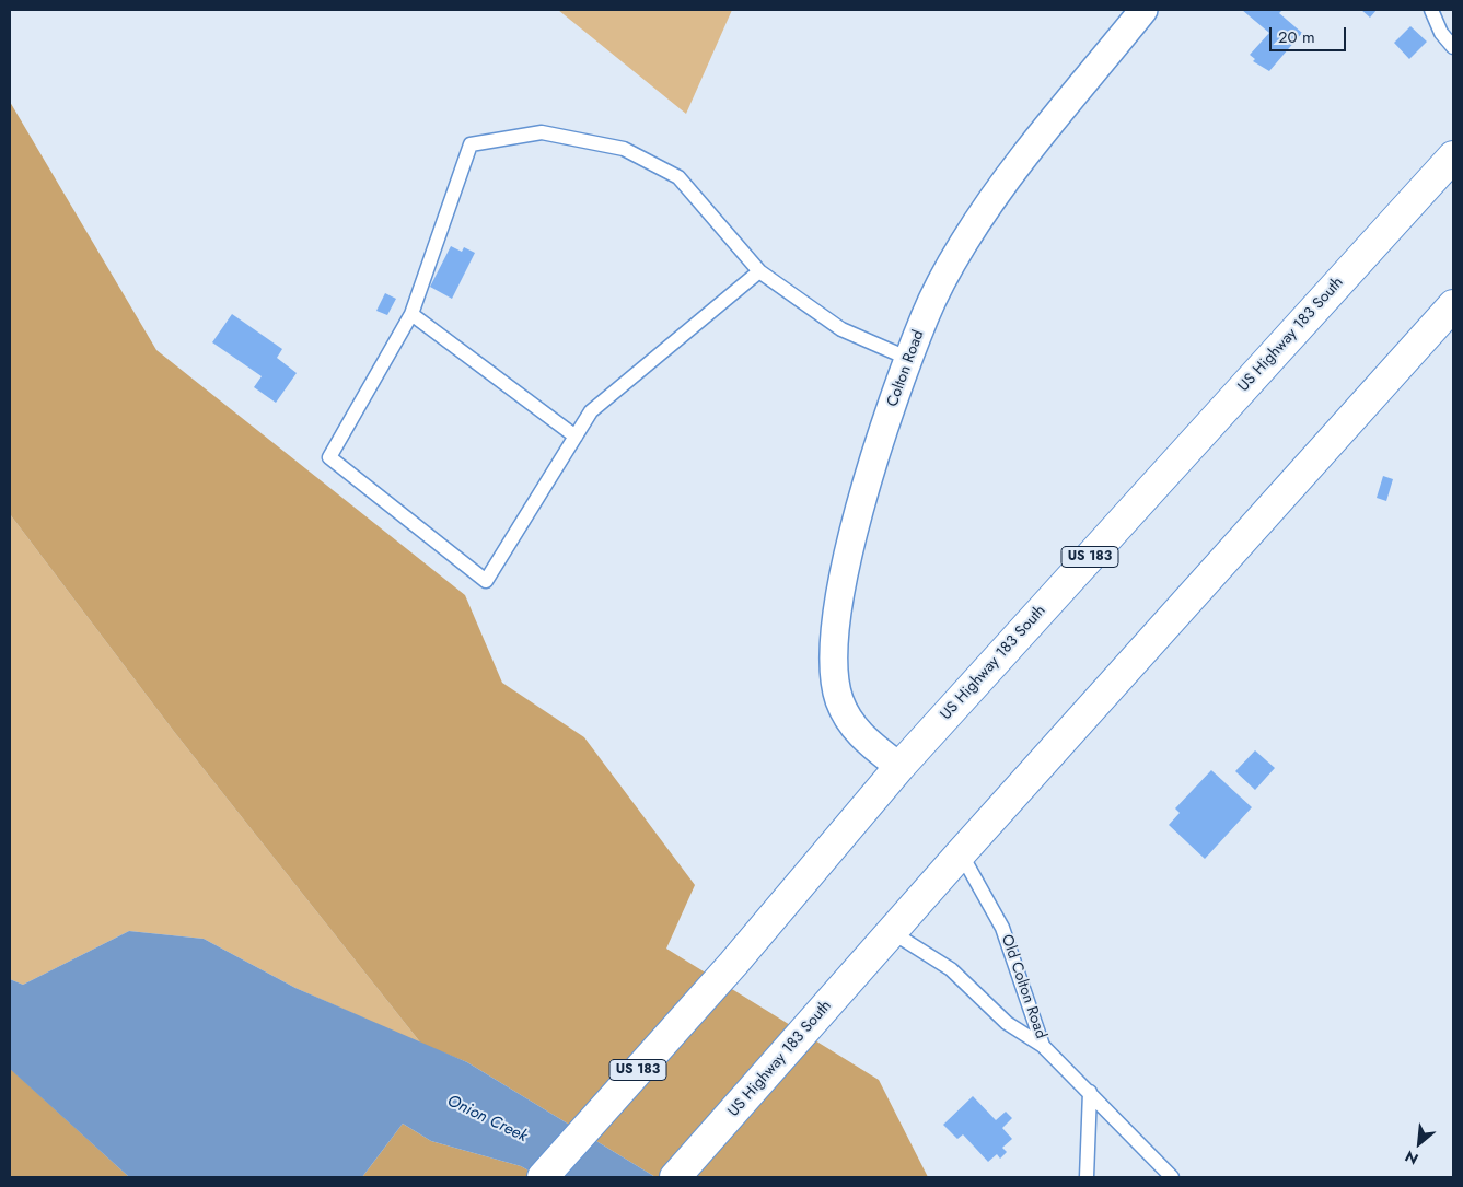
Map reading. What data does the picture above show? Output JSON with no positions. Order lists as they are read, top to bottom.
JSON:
{
  "streets": {
    "highway": ["US Highway 183 South", "US 183"],
    "street": ["Colton Road"],
    "lane": ["Old Colton Road"]
  },
  "crossings": [
    ["US Highway 183 South", "Colton Road"],
    ["US Highway 183 South", "Old Colton Road"]
  ],
  "water": ["Onion Creek"],
  "scale_bar": "20 m",
  "north": "bottom left"
}
